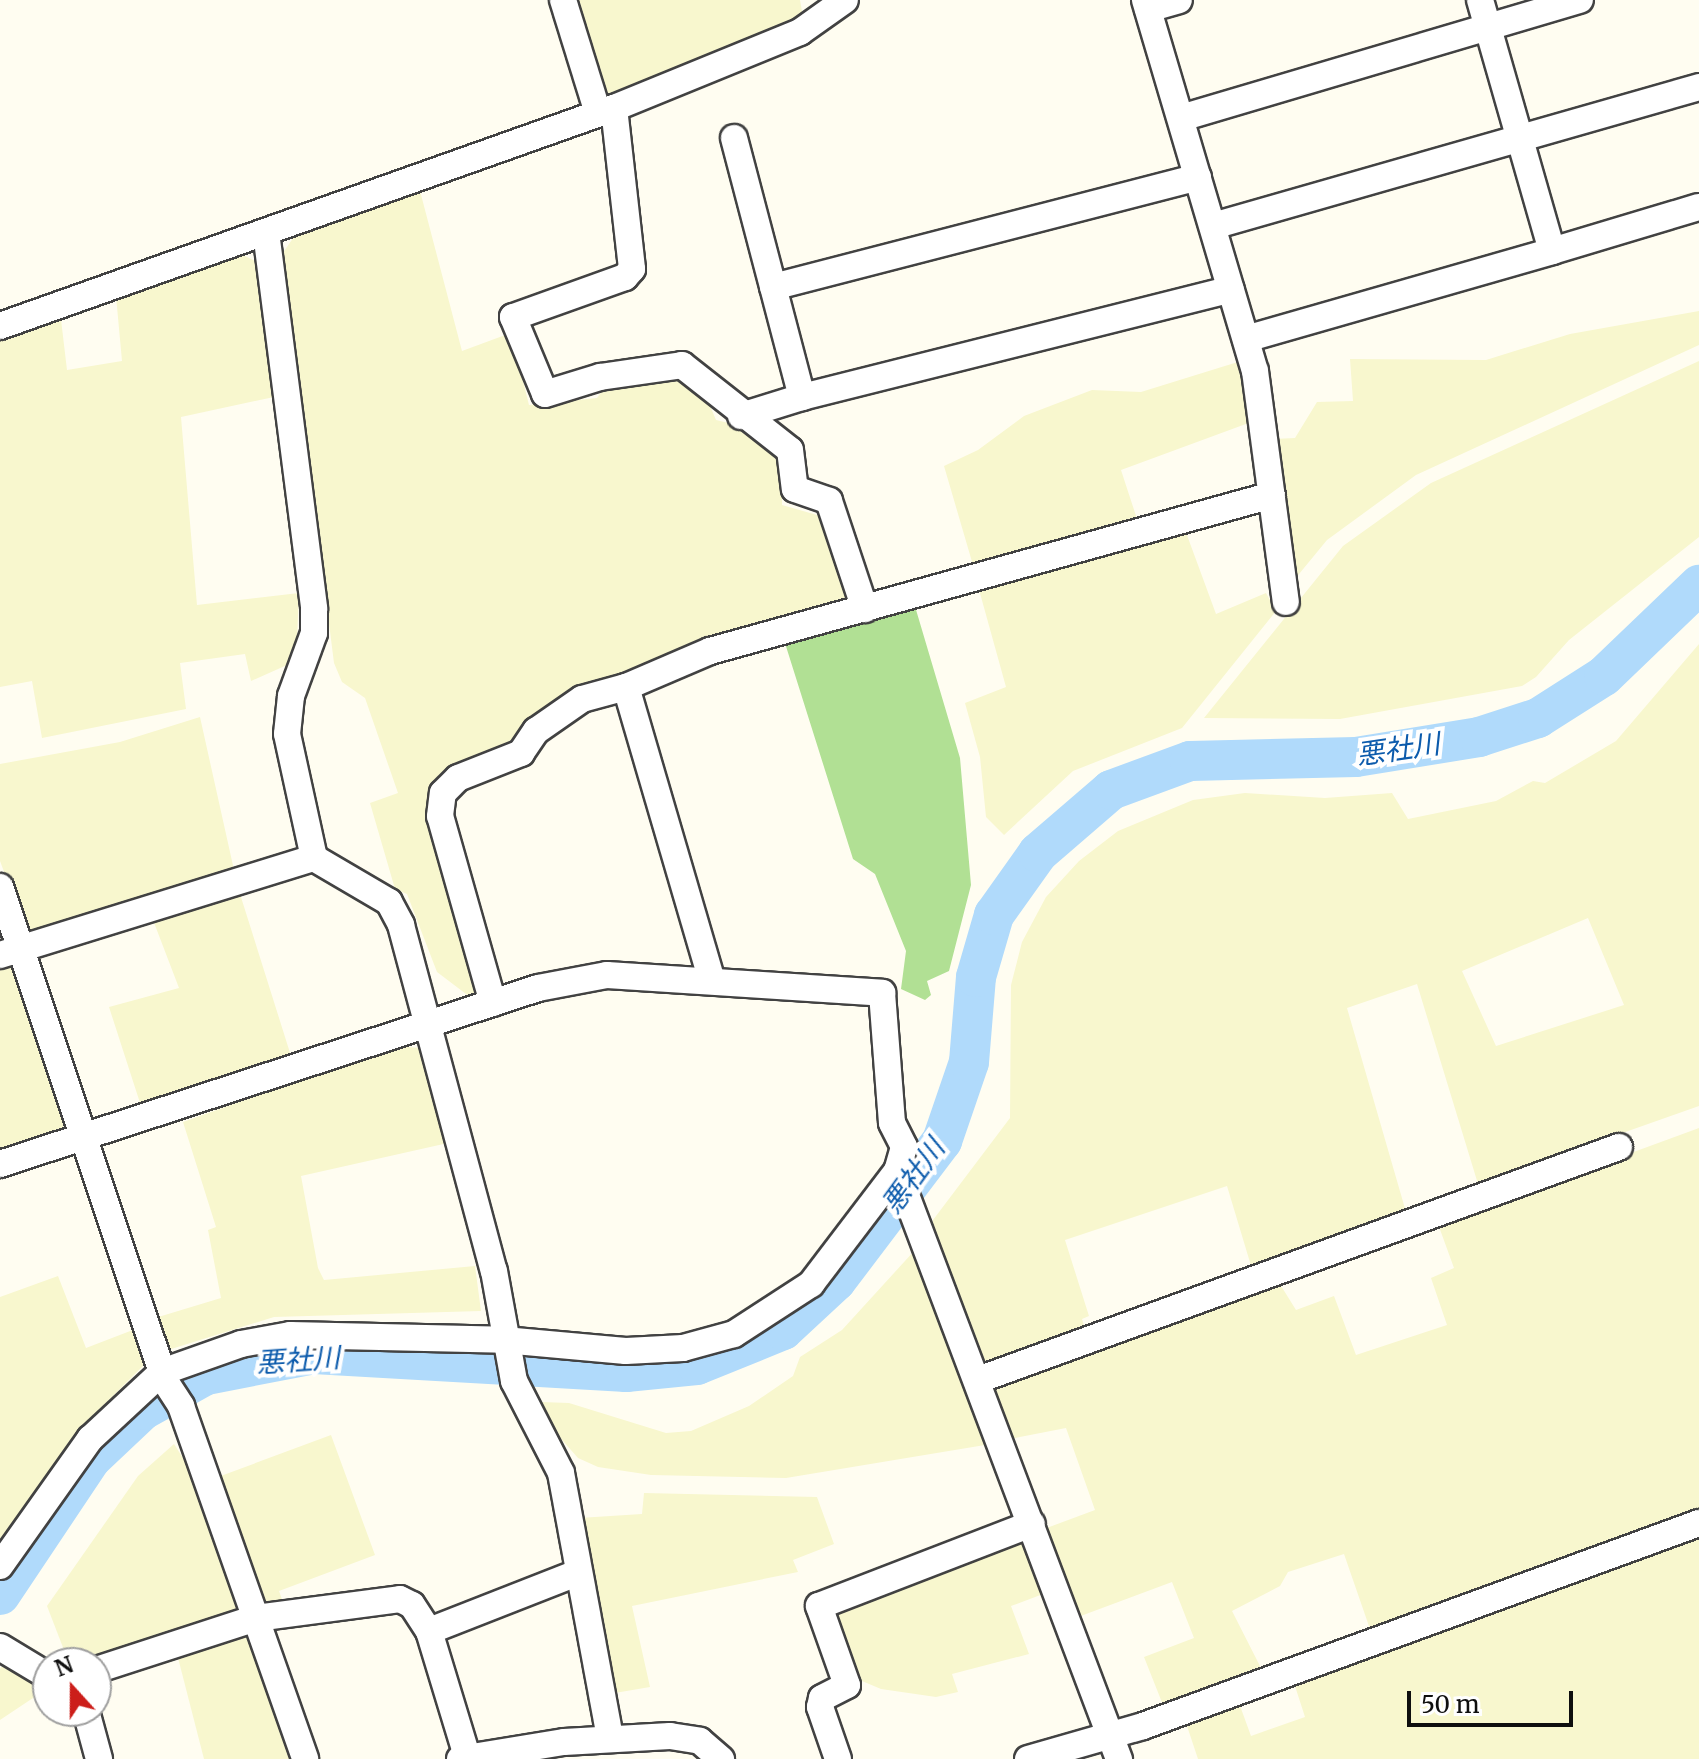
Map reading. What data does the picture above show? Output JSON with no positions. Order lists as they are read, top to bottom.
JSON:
{
  "water": ["悪社川"],
  "scale_bar": "50 m",
  "north": "top"
}
